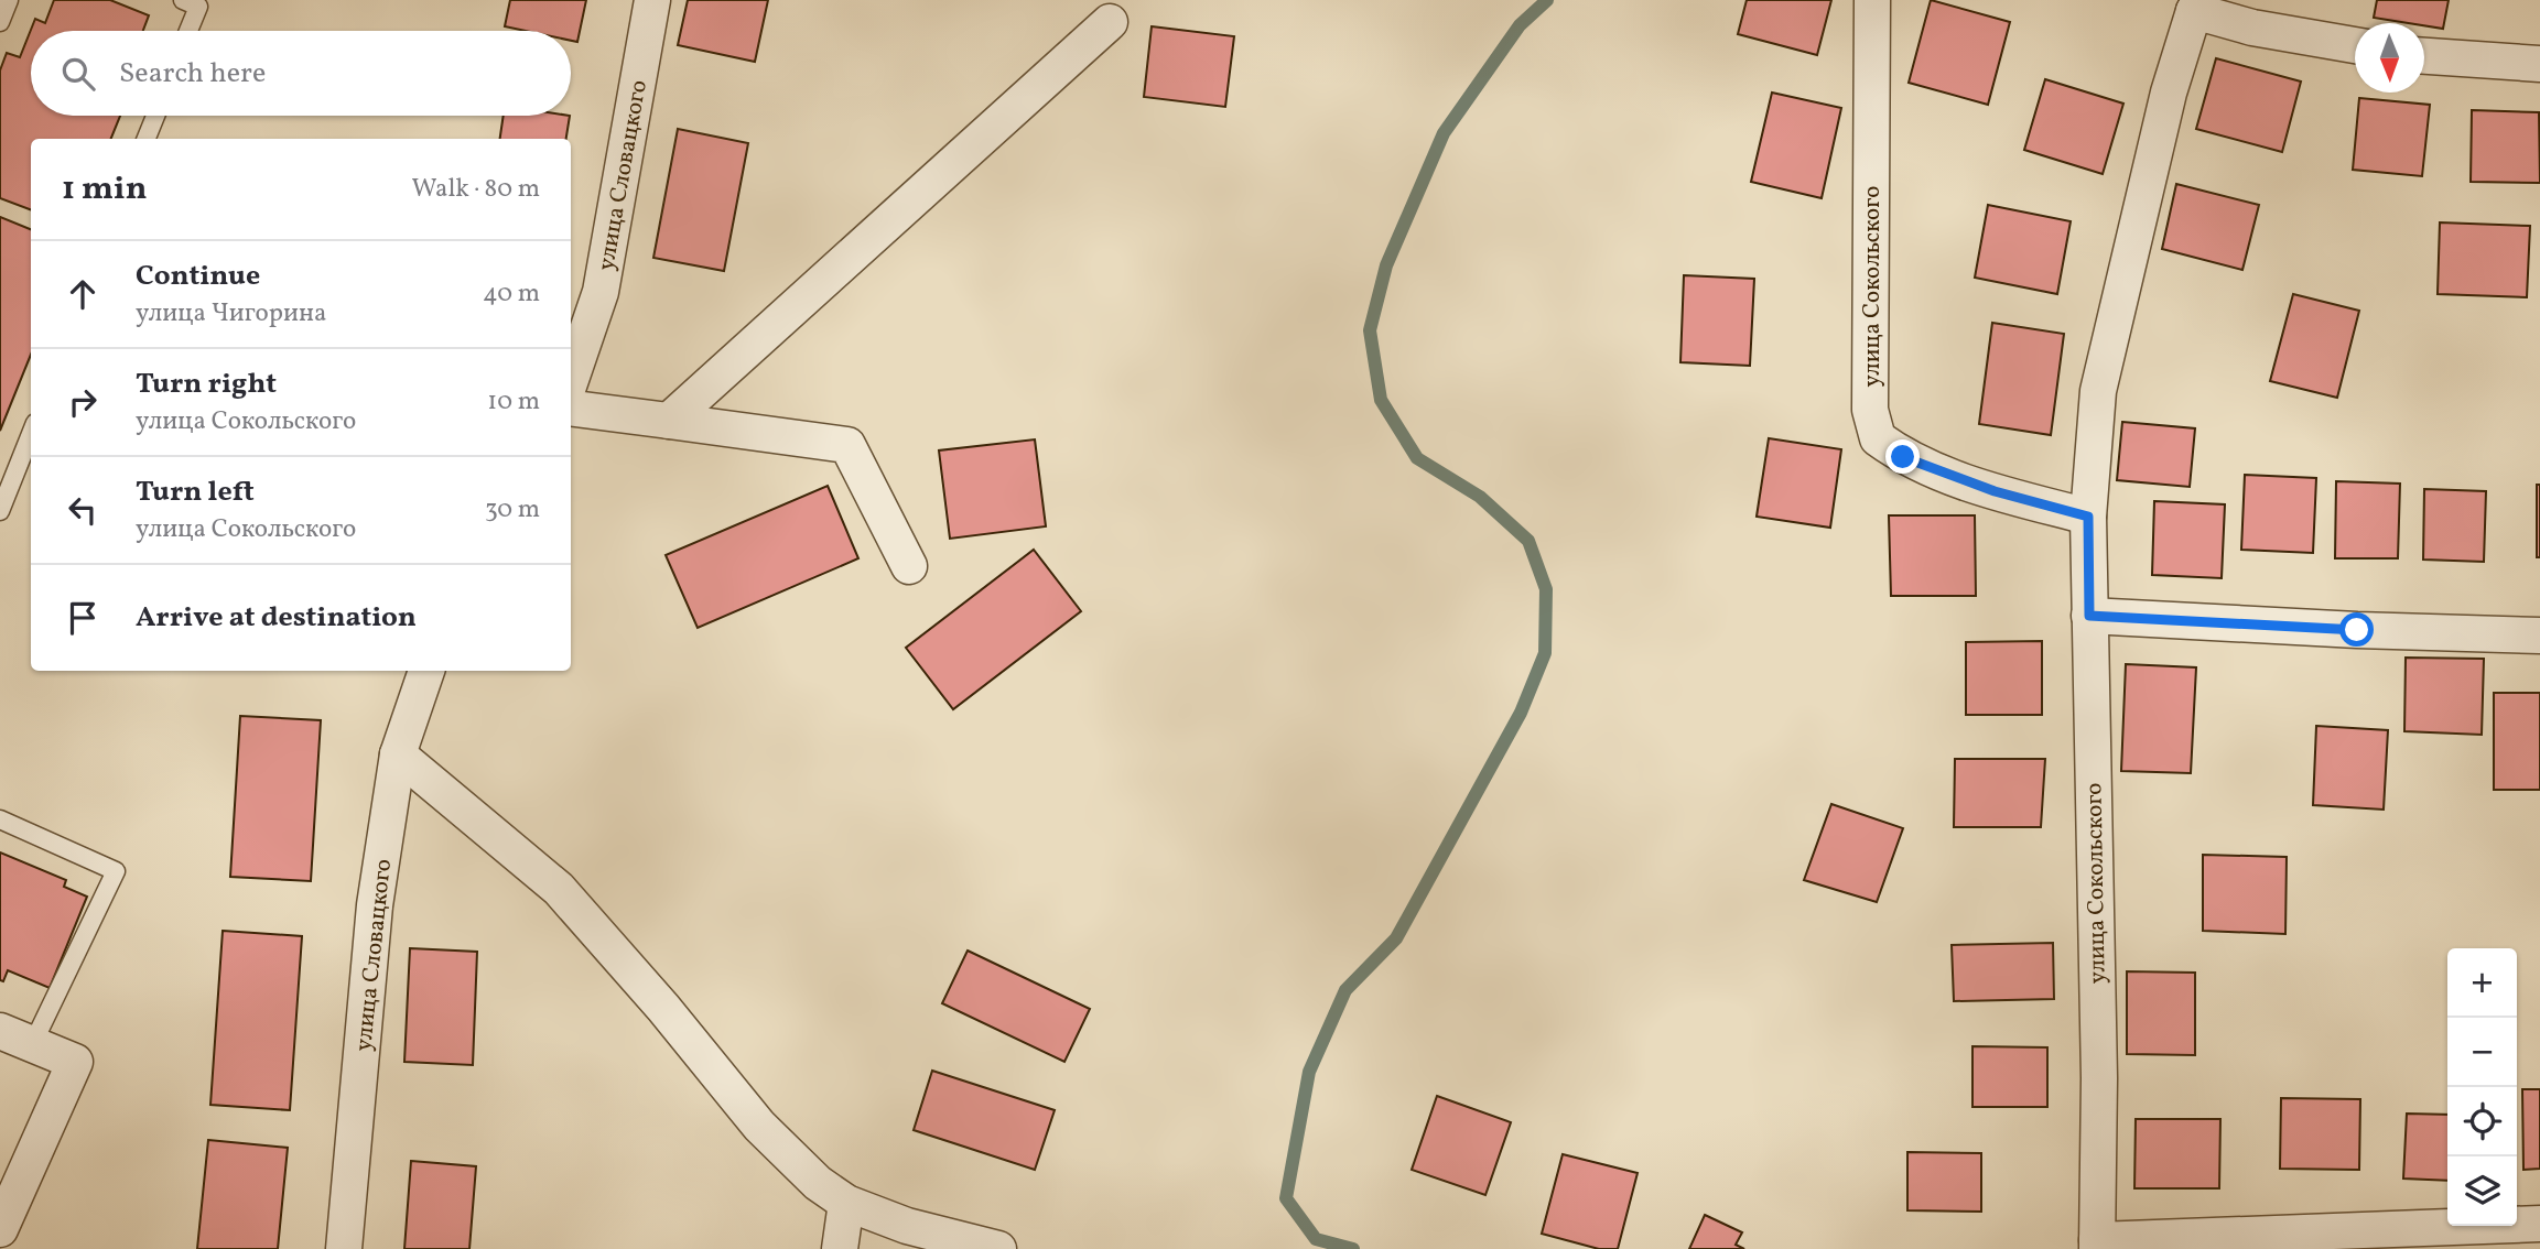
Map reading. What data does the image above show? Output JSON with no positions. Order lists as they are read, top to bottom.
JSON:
{
  "streets": {
    "street": ["улица Словацкого", "улица Сокольского"]
  },
  "north": "bottom",
  "page": {
    "search": "Search here",
    "heading": ["1 min", "Walk · 80 m"],
    "list": [
      ["Continue", "улица Чигорина", "40 m"],
      ["Turn right", "улица Сокольского", "10 m"],
      ["Turn left", "улица Сокольского", "30 m"],
      "Arrive at destination"
    ],
    "map_buttons": ["+", "−"]
  }
}
